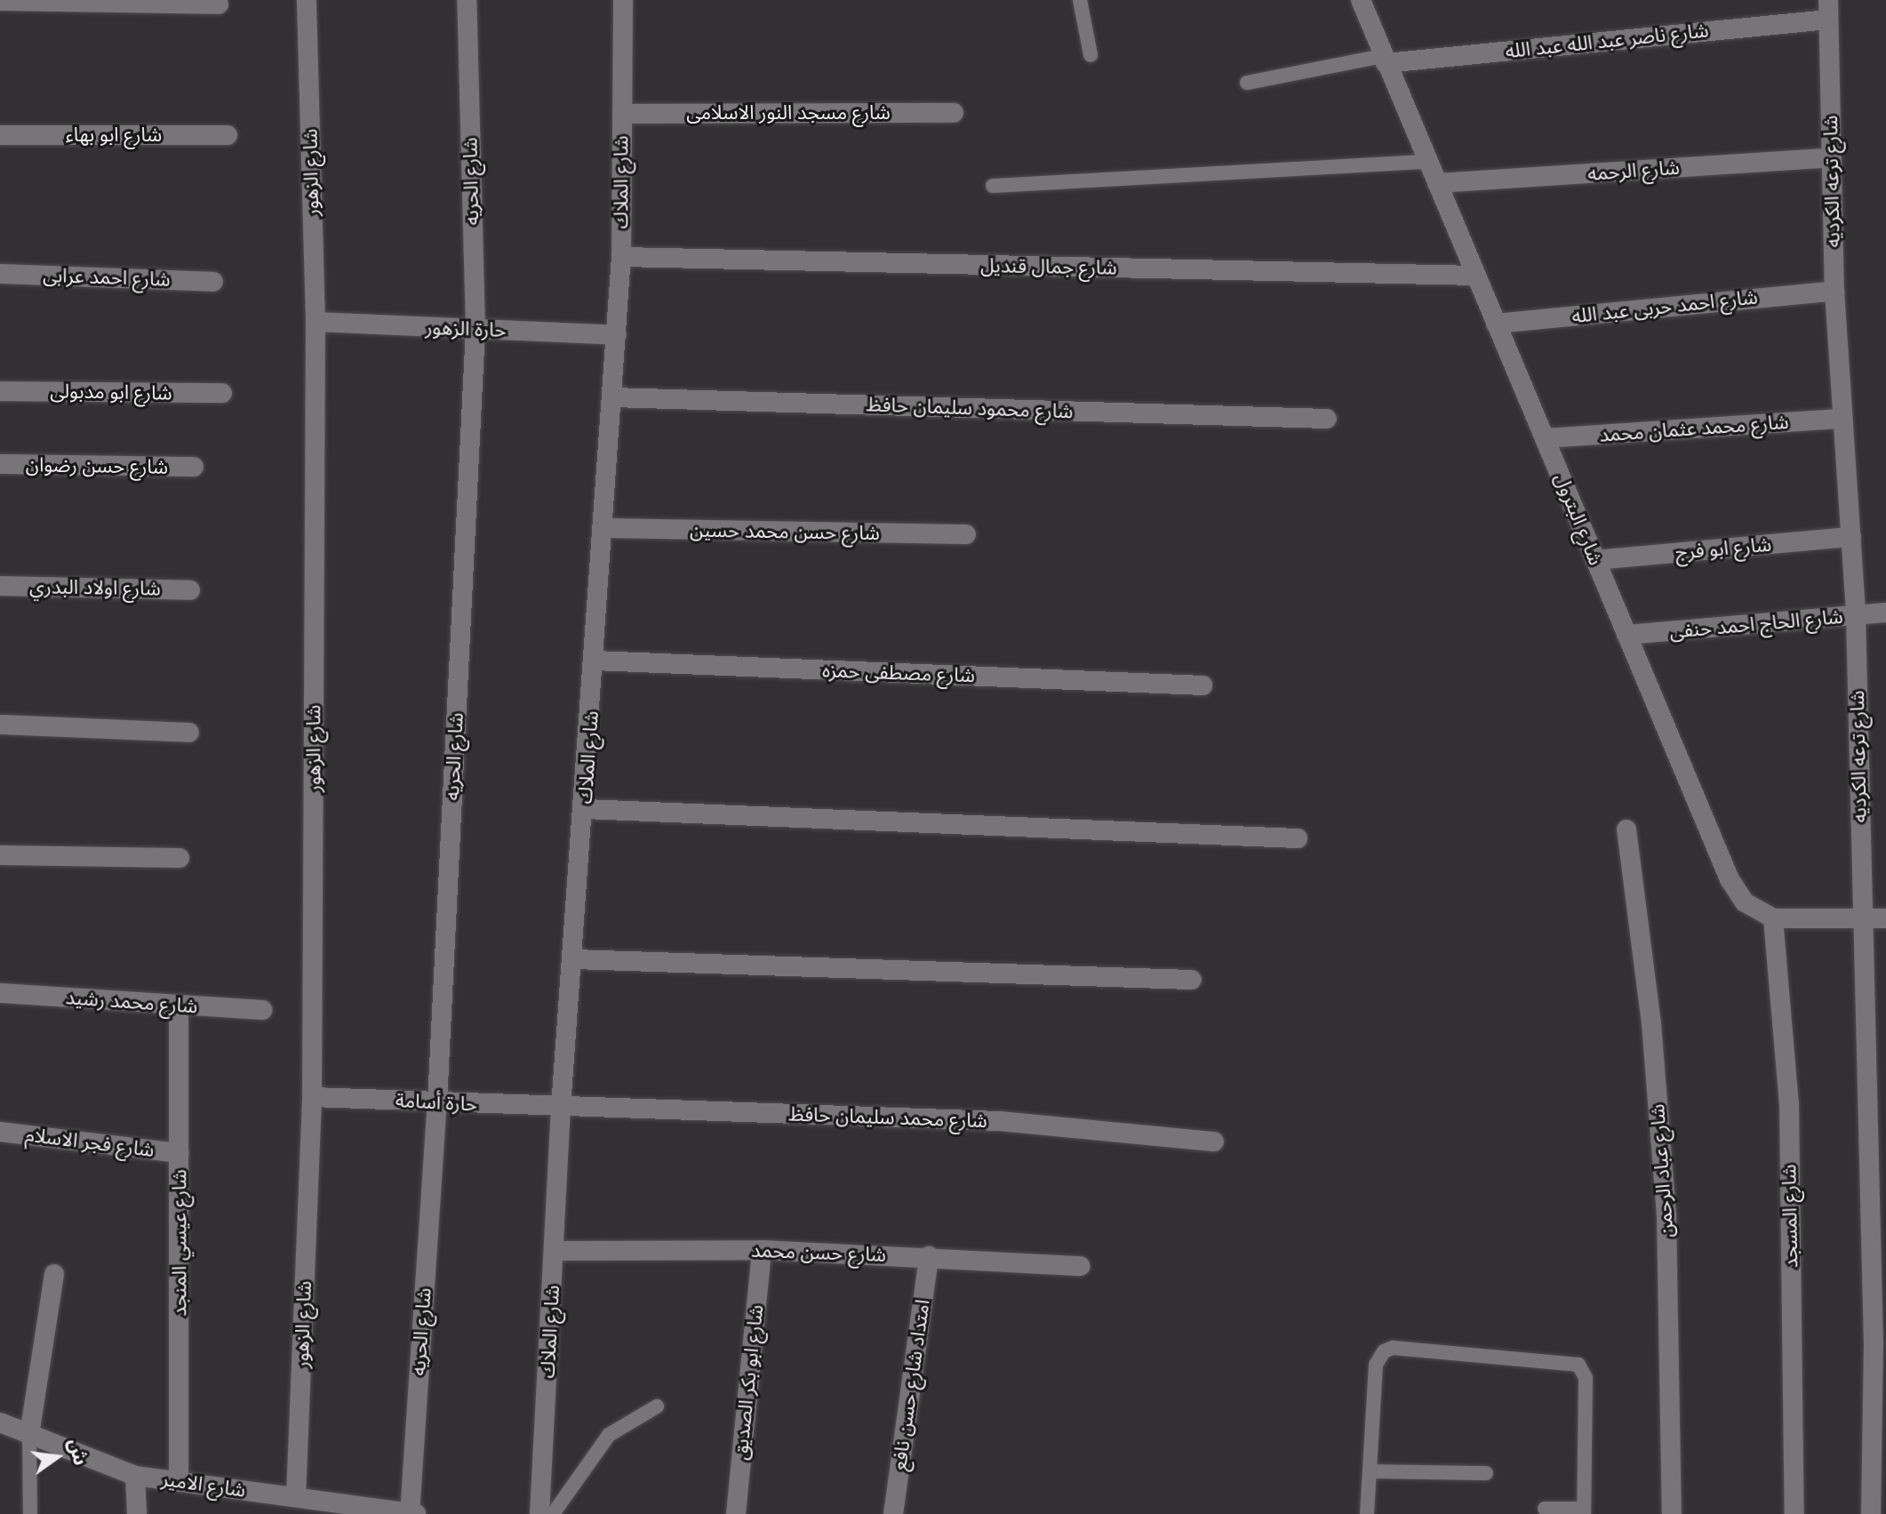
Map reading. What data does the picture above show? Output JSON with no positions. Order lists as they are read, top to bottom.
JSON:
{
  "streets": {
    "street": [
      "شارع ناصر عبد الله عبد الله",
      "شارع مسجد النور الاسلامى",
      "شارع ابو بهاء",
      "شارع الرحمه",
      "شارع الزهور",
      "شارع الحريه",
      "شارع ترعه الكرديه",
      "شارع الملاك",
      "شارع جمال قنديل",
      "شارع احمد عرابى",
      "شارع احمد حربى عبد الله",
      "حارة الزهور",
      "شارع ابو مدبولى",
      "شارع محمود سليمان حافظ",
      "شارع محمد عثمان محمد",
      "شارع حسن رضوان",
      "شارع البترول",
      "شارع حسن محمد حسين",
      "شارع ابو فرج",
      "شارع اولاد البدري",
      "شارع الحاج احمد حنفى",
      "شارع مصطفى حمزه",
      "شارع محمد رشيد",
      "حارة أسامة",
      "شارع محمد سليمان حافظ",
      "شارع فجر الاسلام",
      "شارع عباد الرحمن",
      "شارع المسجد",
      "شارع عيسي المنجد",
      "شارع حسن محمد",
      "شارع ابو بكر الصديق",
      "امتداد شارع حسن نافع",
      "شارع الامير"
    ]
  },
  "crossings": [
    ["شارع ناصر عبد الله عبد الله", "شارع ترعه الكرديه"],
    ["شارع ناصر عبد الله عبد الله", "شارع البترول"],
    ["شارع مسجد النور الاسلامى", "شارع الملاك"],
    ["شارع الرحمه", "شارع ترعه الكرديه"],
    ["شارع الرحمه", "شارع البترول"],
    ["شارع الزهور", "حارة الزهور"],
    ["شارع الزهور", "حارة أسامة"],
    ["شارع الزهور", "شارع الامير"],
    ["شارع الحريه", "حارة الزهور"],
    ["شارع الحريه", "حارة أسامة"],
    ["شارع الحريه", "شارع الامير"],
    ["شارع ترعه الكرديه", "شارع احمد حربى عبد الله"],
    ["شارع ترعه الكرديه", "شارع محمد عثمان محمد"],
    ["شارع ترعه الكرديه", "شارع ابو فرج"],
    ["شارع ترعه الكرديه", "شارع الحاج احمد حنفى"],
    ["شارع الملاك", "شارع جمال قنديل"],
    ["شارع الملاك", "حارة الزهور"],
    ["شارع الملاك", "شارع محمود سليمان حافظ"],
    ["شارع الملاك", "شارع حسن محمد حسين"],
    ["شارع الملاك", "شارع مصطفى حمزه"],
    ["شارع الملاك", "حارة أسامة"],
    ["شارع الملاك", "شارع محمد سليمان حافظ"],
    ["شارع الملاك", "شارع حسن محمد"],
    ["شارع جمال قنديل", "شارع البترول"],
    ["شارع احمد حربى عبد الله", "شارع البترول"],
    ["شارع محمد عثمان محمد", "شارع البترول"],
    ["شارع البترول", "شارع ابو فرج"],
    ["شارع البترول", "شارع الحاج احمد حنفى"],
    ["شارع البترول", "شارع المسجد"],
    ["شارع محمد رشيد", "شارع عيسي المنجد"],
    ["حارة أسامة", "شارع محمد سليمان حافظ"],
    ["شارع فجر الاسلام", "شارع عيسي المنجد"],
    ["شارع عيسي المنجد", "شارع الامير"],
    ["شارع حسن محمد", "شارع ابو بكر الصديق"],
    ["شارع حسن محمد", "امتداد شارع حسن نافع"]
  ],
  "north": "right"
}
